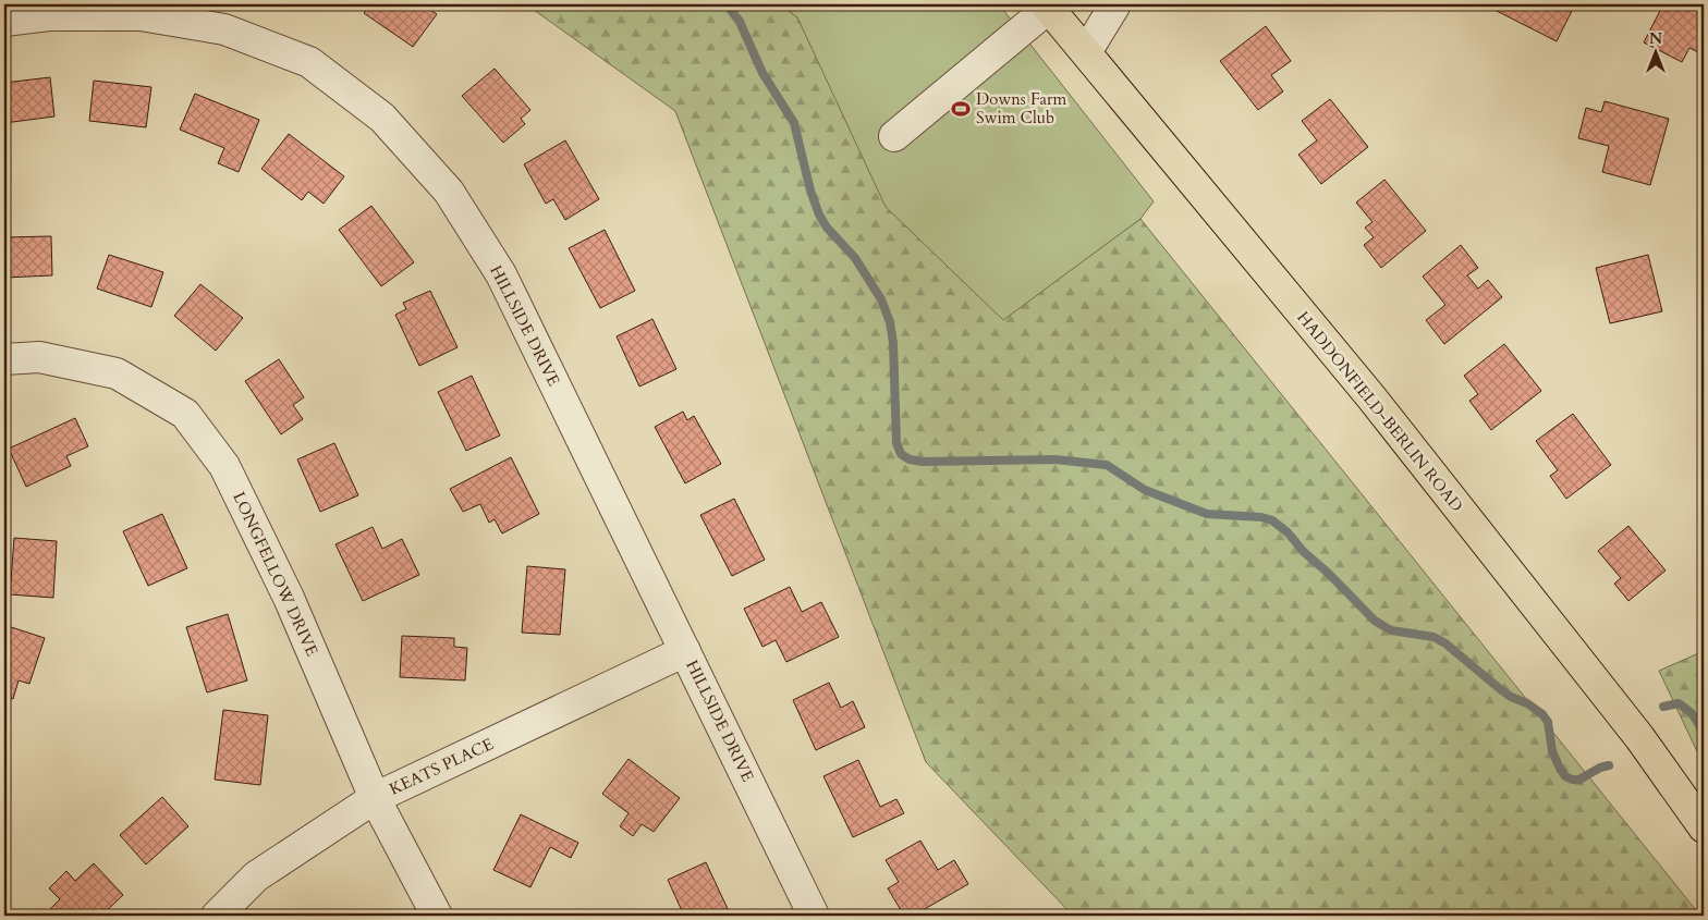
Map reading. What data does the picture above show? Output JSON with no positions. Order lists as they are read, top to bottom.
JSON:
{
  "streets": {
    "main road": ["HADDONFIELD-BERLIN ROAD"],
    "street": ["HILLSIDE DRIVE", "LONGFELLOW DRIVE", "KEATS PLACE"]
  },
  "crossings": [
    ["HILLSIDE DRIVE", "KEATS PLACE"],
    ["LONGFELLOW DRIVE", "KEATS PLACE"]
  ],
  "places": {
    "sports": ["Downs Farm Swim Club"]
  },
  "north": "top"
}
